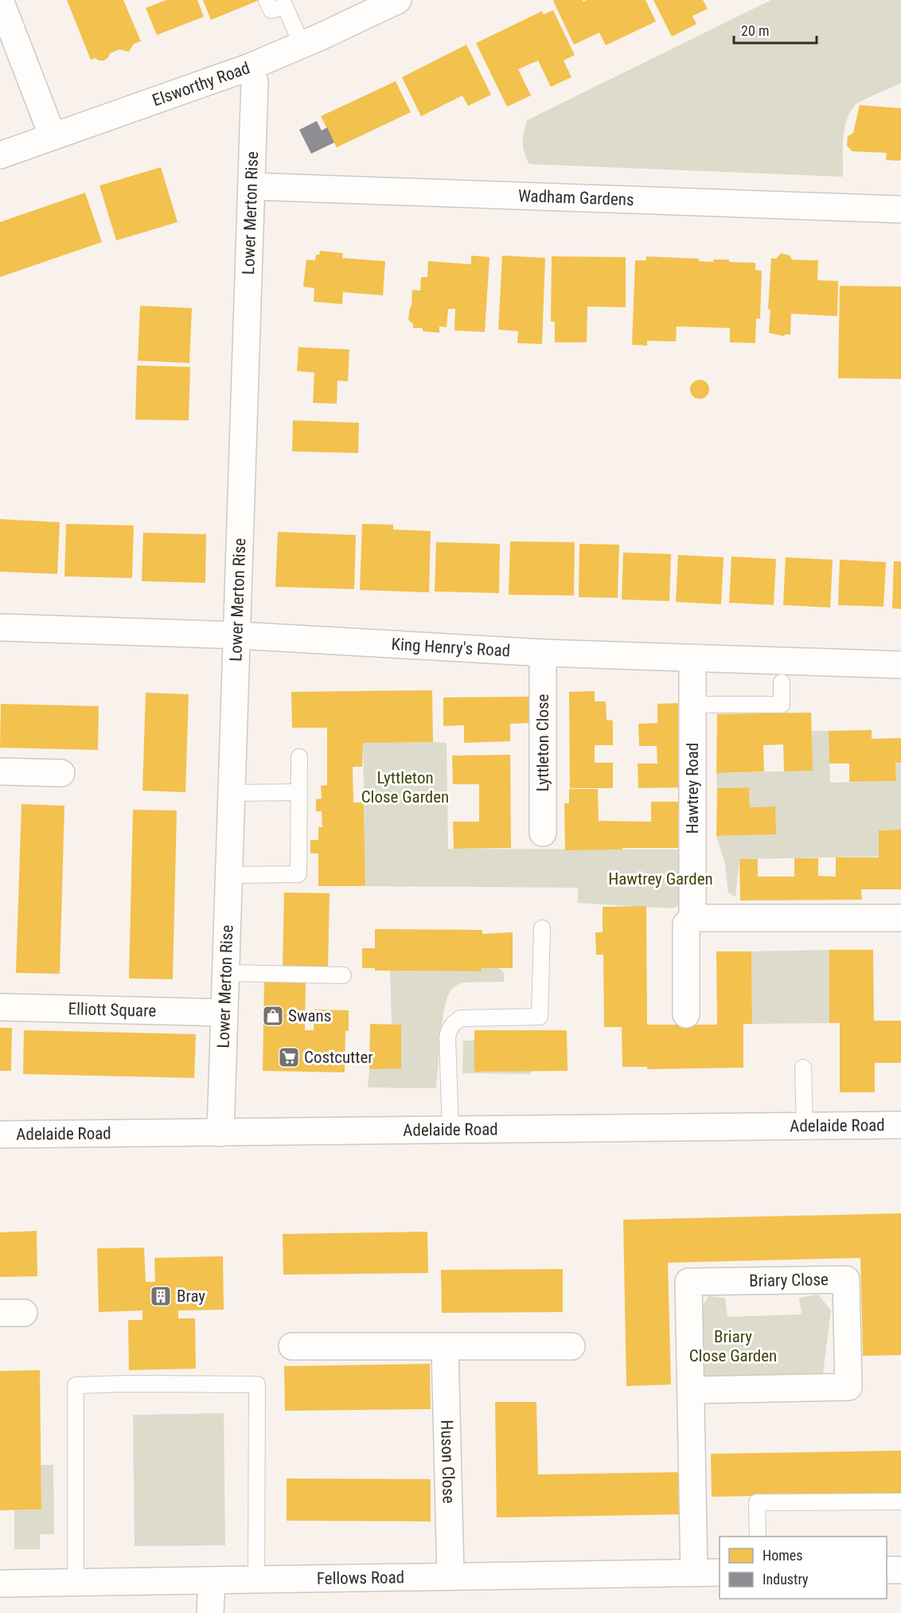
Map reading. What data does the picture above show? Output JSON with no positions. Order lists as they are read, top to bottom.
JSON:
{
  "streets": {
    "street": [
      "Elsworthy Road",
      "Wadham Gardens",
      "Lower Merton Rise",
      "King Henry's Road",
      "Lyttleton Close",
      "Hawtrey Road",
      "Elliott Square",
      "Adelaide Road",
      "Briary Close",
      "Huson Close",
      "Fellows Road"
    ]
  },
  "crossings": [
    ["Elsworthy Road", "Lower Merton Rise"],
    ["Wadham Gardens", "Lower Merton Rise"],
    ["Lower Merton Rise", "King Henry's Road"],
    ["Lower Merton Rise", "Elliott Square"],
    ["Lower Merton Rise", "Adelaide Road"],
    ["King Henry's Road", "Lyttleton Close"],
    ["King Henry's Road", "Hawtrey Road"],
    ["Briary Close", "Fellows Road"],
    ["Huson Close", "Fellows Road"]
  ],
  "parks": ["Lyttleton Close Garden", "Hawtrey Garden", "Briary Close Garden"],
  "places": {
    "shop": ["Swans"],
    "supermarket": ["Costcutter"],
    "building": ["Bray"]
  },
  "legend": ["Homes", "Industry"],
  "scale_bar": "20 m"
}
